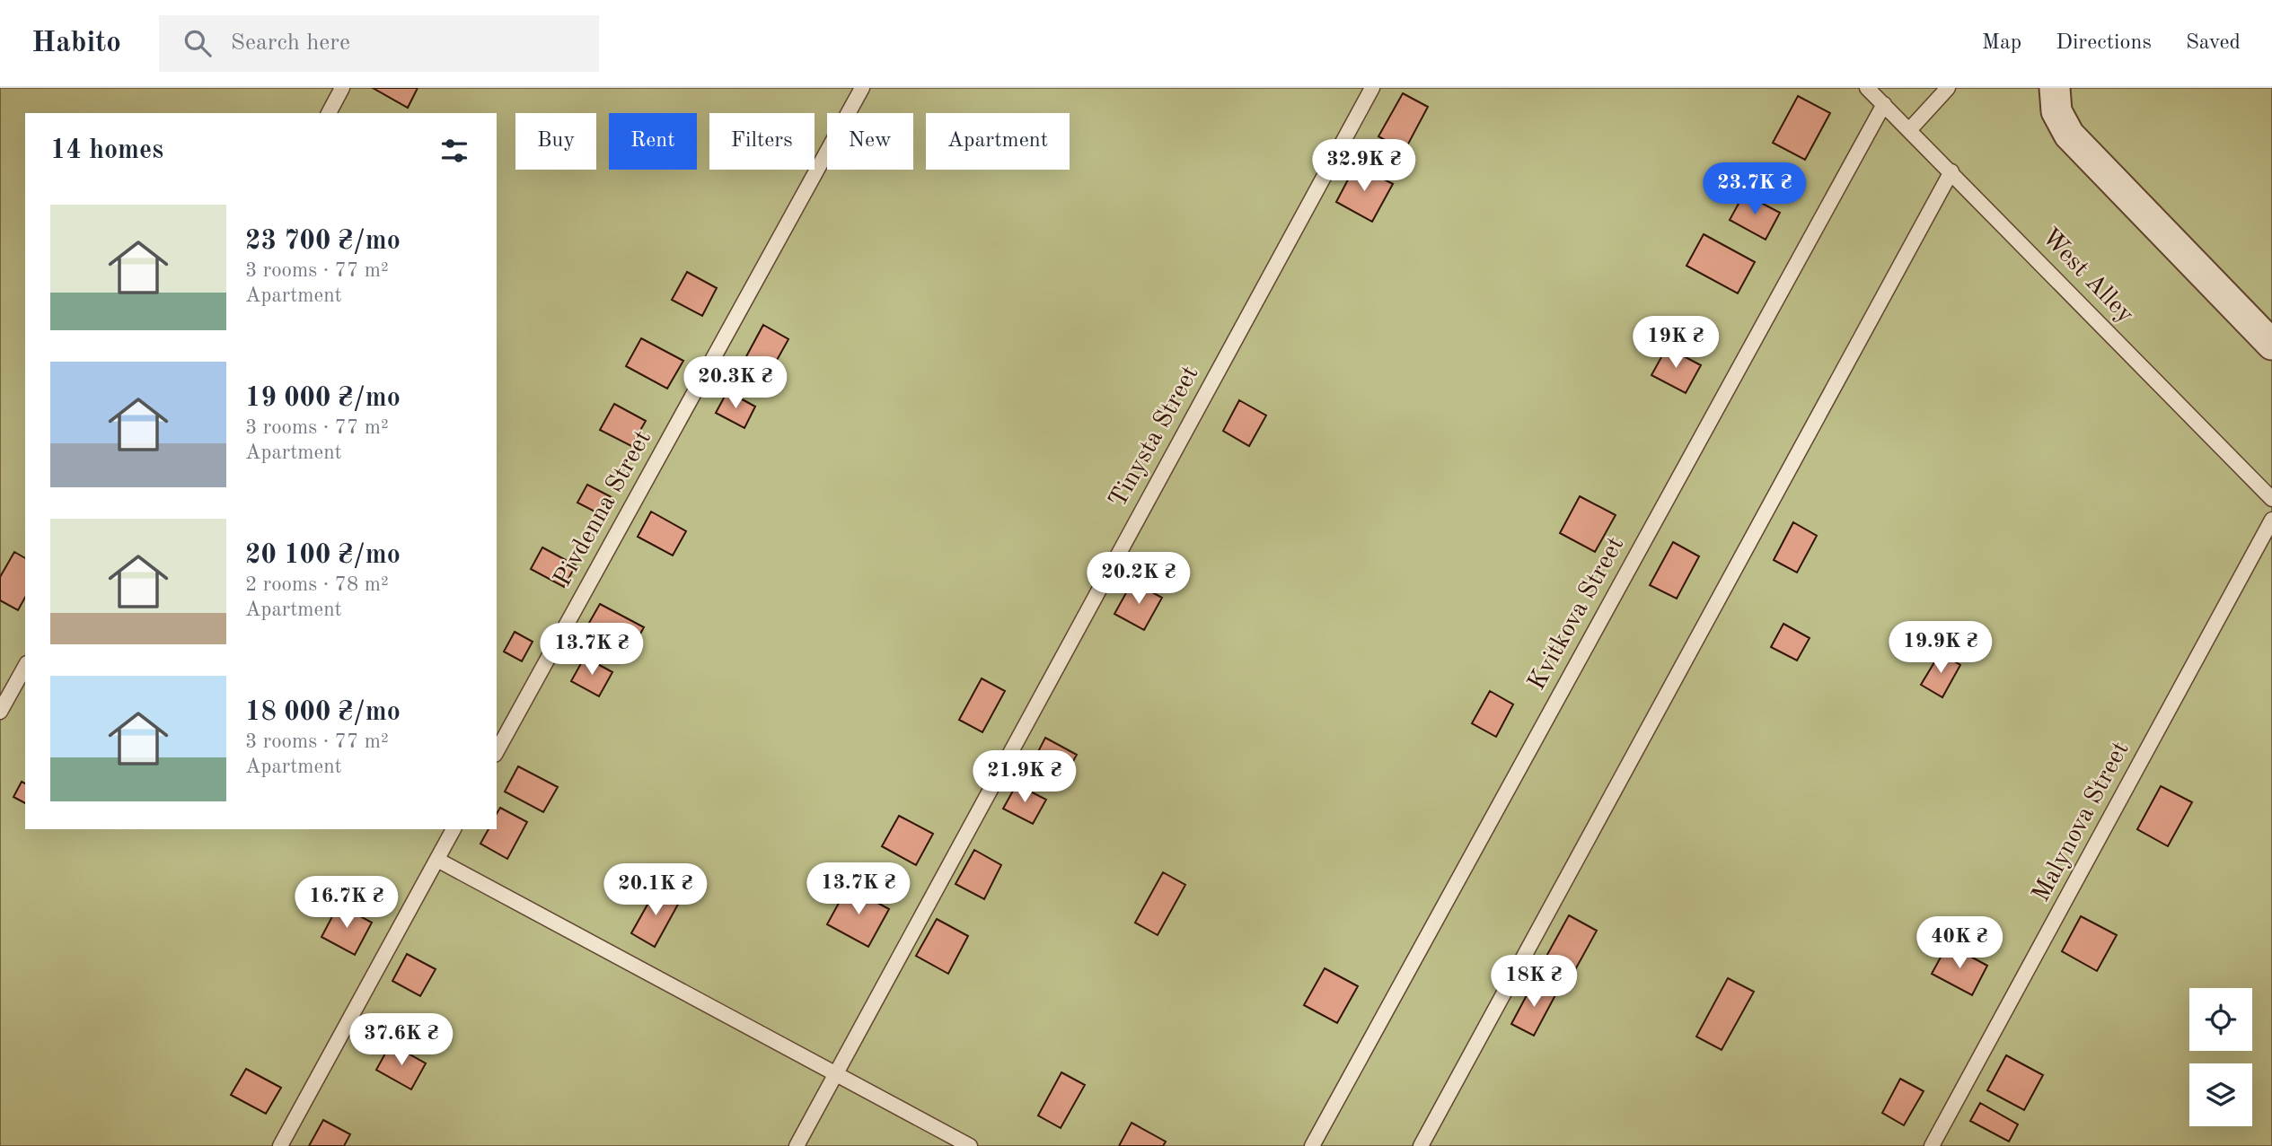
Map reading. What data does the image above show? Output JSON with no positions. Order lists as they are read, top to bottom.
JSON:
{
  "streets": {
    "lane": [
      "West Alley",
      "Tinysta Street",
      "Pivdenna Street",
      "Kvitkova Street",
      "Malynova Street"
    ]
  },
  "crossings": [
    ["West Alley", "Kvitkova Street"]
  ],
  "page": {
    "header": "Habito",
    "search": "Search here",
    "nav": ["Map", "Directions", "Saved"],
    "chip": [
      "Buy",
      "Rent",
      "Filters",
      "New",
      "Apartment"
    ],
    "heading": "14 homes",
    "price": [
      "32.9K ₴",
      "23.7K ₴",
      "19K ₴",
      "20.3K ₴",
      "20.2K ₴",
      "19.9K ₴",
      "13.7K ₴",
      "21.9K ₴",
      "13.7K ₴",
      "20.1K ₴",
      "16.7K ₴",
      "40K ₴",
      "18K ₴",
      "37.6K ₴"
    ],
    "list": [
      {
        "name": "23 700 ₴/mo",
        "note": "3 rooms · 77 m² · Apartment"
      },
      {
        "name": "19 000 ₴/mo",
        "note": "3 rooms · 77 m² · Apartment"
      },
      {
        "name": "20 100 ₴/mo",
        "note": "2 rooms · 78 m² · Apartment"
      },
      {
        "name": "18 000 ₴/mo",
        "note": "3 rooms · 77 m² · Apartment"
      }
    ]
  }
}
